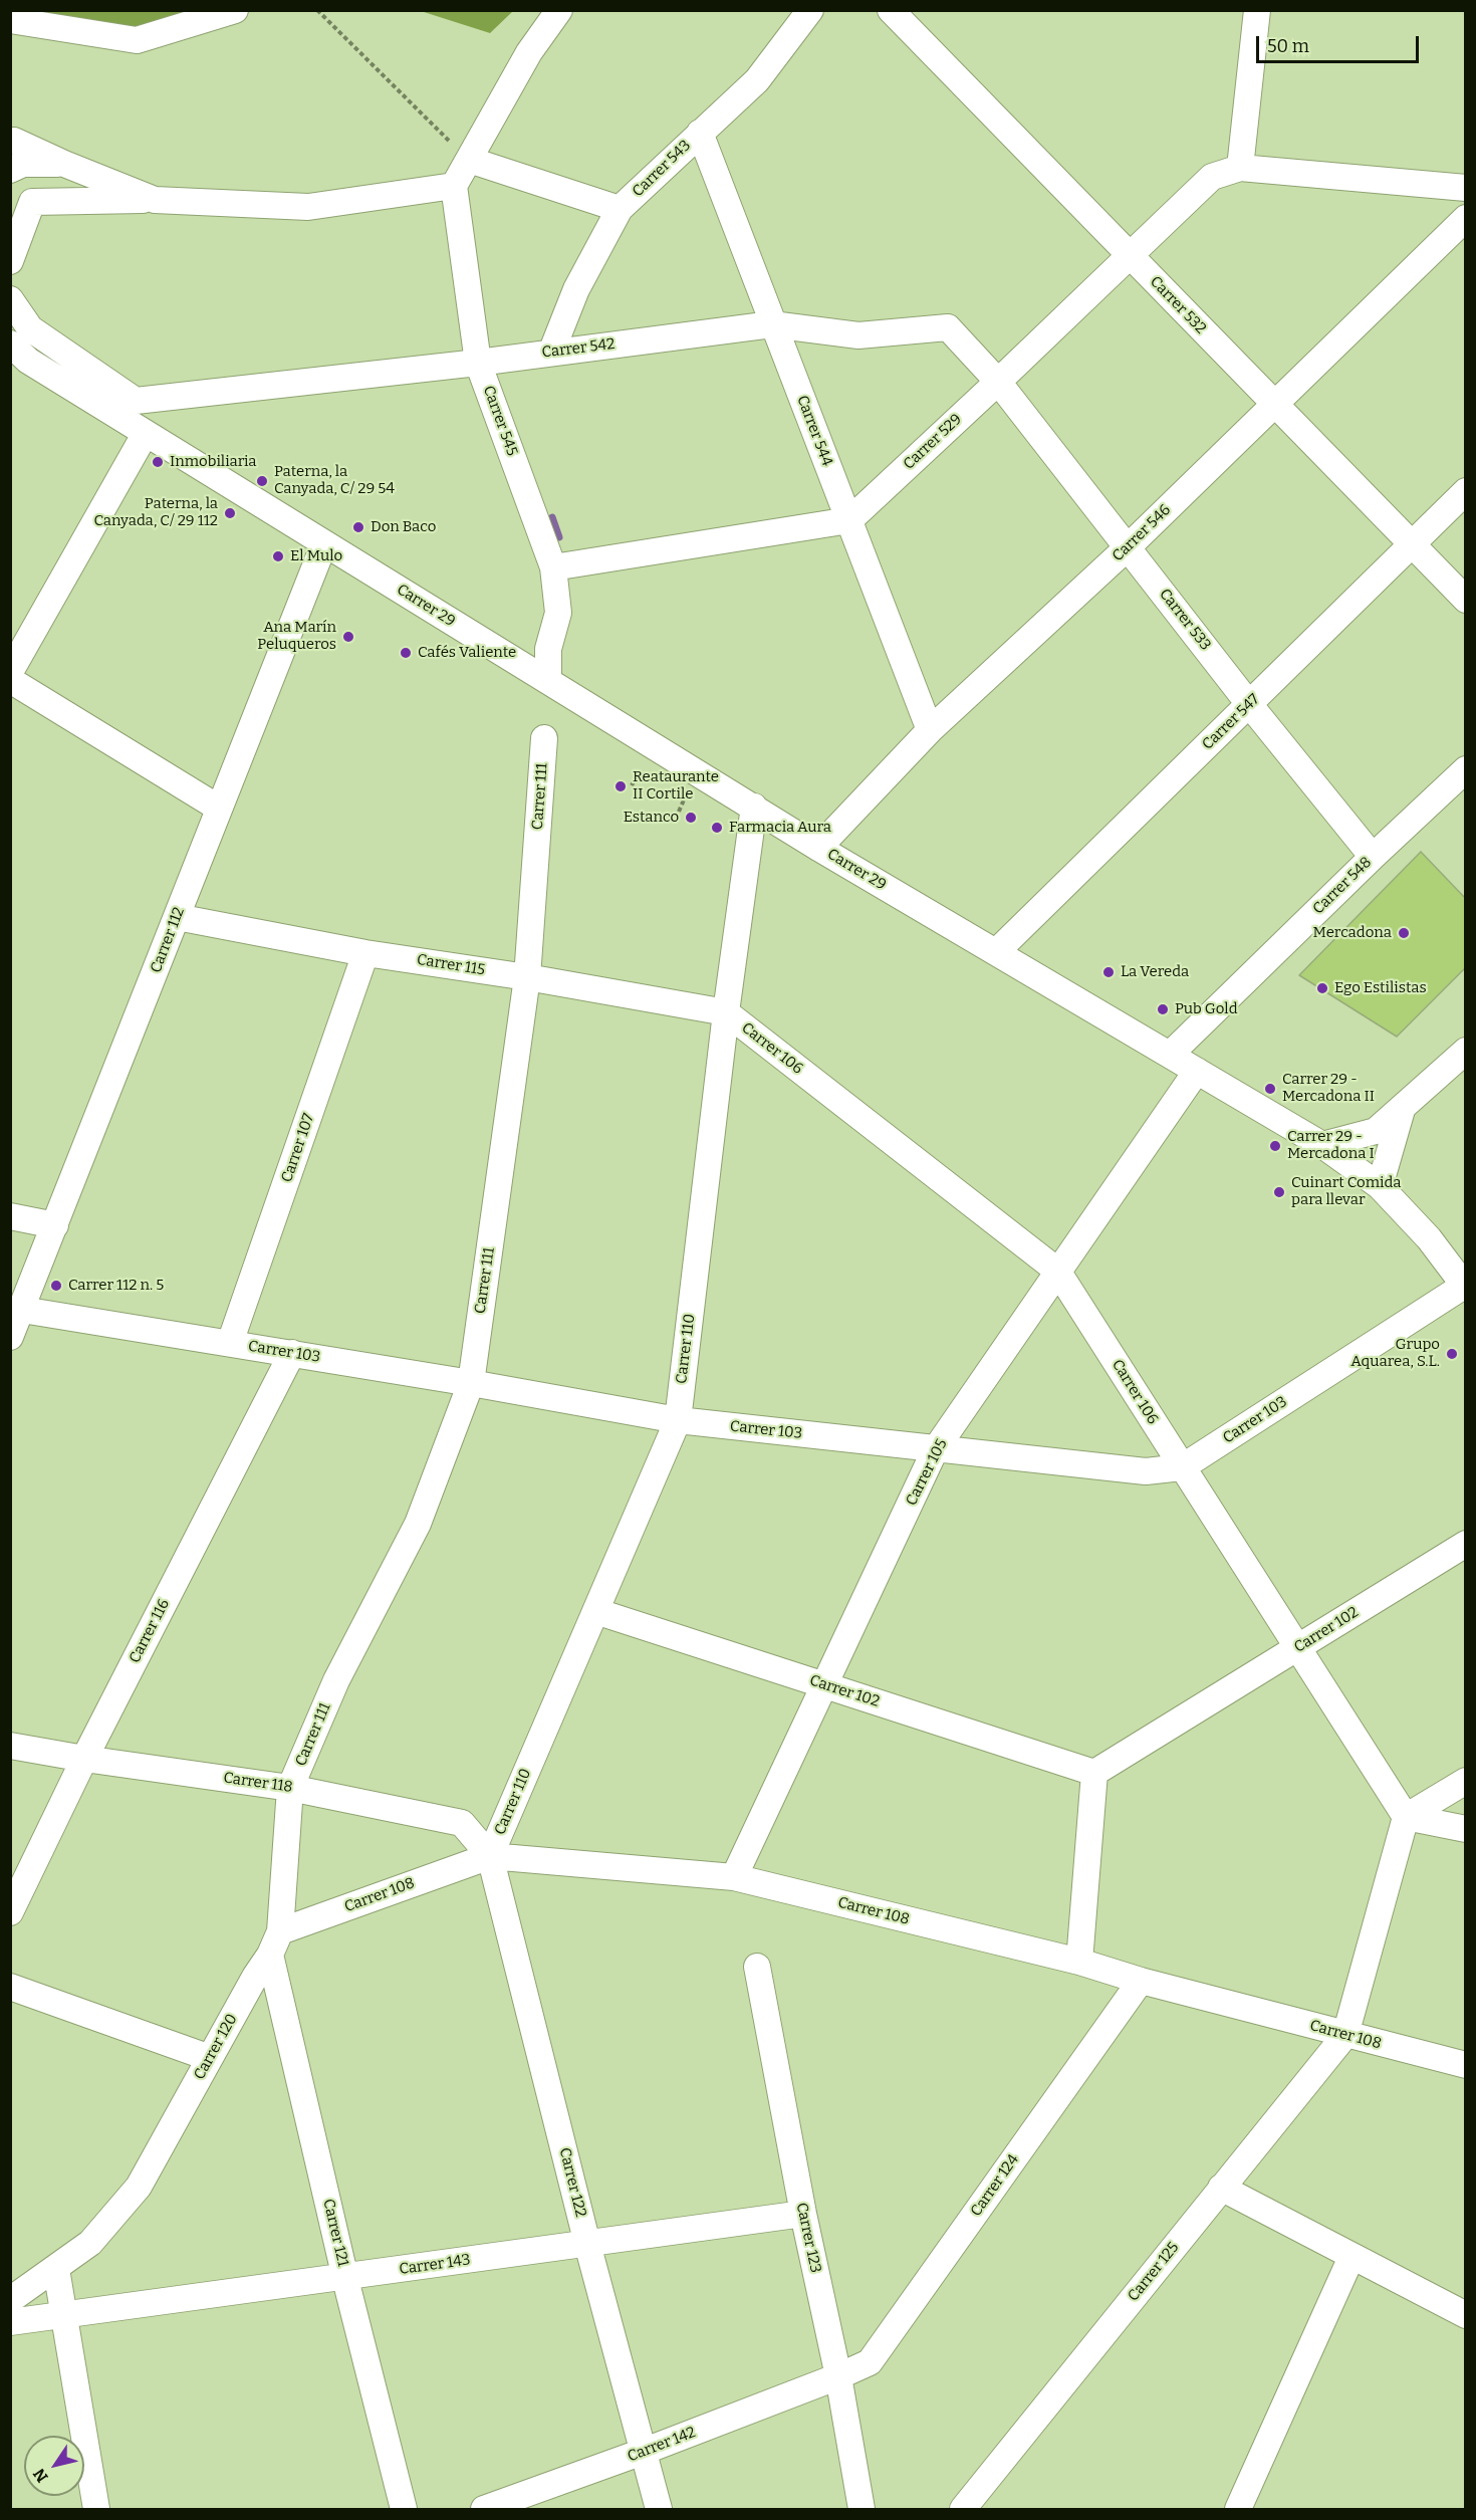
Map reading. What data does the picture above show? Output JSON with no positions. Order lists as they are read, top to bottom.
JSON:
{
  "streets": {
    "street": [
      "Carrer 543",
      "Carrer 532",
      "Carrer 542",
      "Carrer 545",
      "Carrer 544",
      "Carrer 529",
      "Carrer 546",
      "Carrer 29",
      "Carrer 533",
      "Carrer 547",
      "Carrer 111",
      "Carrer 548",
      "Carrer 112",
      "Carrer 115",
      "Carrer 106",
      "Carrer 107",
      "Carrer 110",
      "Carrer 103",
      "Carrer 105",
      "Carrer 102",
      "Carrer 116",
      "Carrer 118",
      "Carrer 108",
      "Carrer 120",
      "Carrer 122",
      "Carrer 124",
      "Carrer 121",
      "Carrer 123",
      "Carrer 143",
      "Carrer 125",
      "Carrer 142"
    ]
  },
  "crossings": [
    ["Carrer 543", "Carrer 542"],
    ["Carrer 543", "Carrer 544"],
    ["Carrer 532", "Carrer 529"],
    ["Carrer 532", "Carrer 546"],
    ["Carrer 532", "Carrer 547"],
    ["Carrer 542", "Carrer 545"],
    ["Carrer 542", "Carrer 544"],
    ["Carrer 542", "Carrer 529"],
    ["Carrer 542", "Carrer 533"],
    ["Carrer 545", "Carrer 29"],
    ["Carrer 544", "Carrer 529"],
    ["Carrer 544", "Carrer 546"],
    ["Carrer 529", "Carrer 533"],
    ["Carrer 546", "Carrer 29"],
    ["Carrer 546", "Carrer 533"],
    ["Carrer 29", "Carrer 547"],
    ["Carrer 29", "Carrer 548"],
    ["Carrer 29", "Carrer 112"],
    ["Carrer 29", "Carrer 110"],
    ["Carrer 29", "Carrer 103"],
    ["Carrer 29", "Carrer 105"],
    ["Carrer 533", "Carrer 547"],
    ["Carrer 533", "Carrer 548"],
    ["Carrer 111", "Carrer 115"],
    ["Carrer 111", "Carrer 103"],
    ["Carrer 111", "Carrer 118"],
    ["Carrer 111", "Carrer 120"],
    ["Carrer 112", "Carrer 115"],
    ["Carrer 112", "Carrer 103"],
    ["Carrer 115", "Carrer 106"],
    ["Carrer 115", "Carrer 107"],
    ["Carrer 115", "Carrer 110"],
    ["Carrer 106", "Carrer 110"],
    ["Carrer 106", "Carrer 103"],
    ["Carrer 106", "Carrer 105"],
    ["Carrer 106", "Carrer 102"],
    ["Carrer 107", "Carrer 103"],
    ["Carrer 110", "Carrer 103"],
    ["Carrer 110", "Carrer 102"],
    ["Carrer 110", "Carrer 118"],
    ["Carrer 110", "Carrer 108"],
    ["Carrer 110", "Carrer 122"],
    ["Carrer 103", "Carrer 105"],
    ["Carrer 103", "Carrer 116"],
    ["Carrer 105", "Carrer 102"],
    ["Carrer 105", "Carrer 108"],
    ["Carrer 116", "Carrer 118"],
    ["Carrer 118", "Carrer 108"],
    ["Carrer 118", "Carrer 120"],
    ["Carrer 118", "Carrer 122"],
    ["Carrer 108", "Carrer 120"],
    ["Carrer 108", "Carrer 122"],
    ["Carrer 108", "Carrer 124"],
    ["Carrer 108", "Carrer 125"],
    ["Carrer 120", "Carrer 121"],
    ["Carrer 122", "Carrer 143"],
    ["Carrer 122", "Carrer 142"],
    ["Carrer 124", "Carrer 123"],
    ["Carrer 124", "Carrer 142"],
    ["Carrer 121", "Carrer 143"],
    ["Carrer 123", "Carrer 143"],
    ["Carrer 123", "Carrer 142"]
  ],
  "places": [
    "Inmobiliaria",
    "Paterna, la Canyada, C/ 29 54",
    "Paterna, la Canyada, C/ 29 112",
    "Don Baco",
    "El Mulo",
    "Ana Marín Peluqueros",
    "Cafés Valiente",
    "Reataurante II Cortile",
    "Estanco",
    "Farmacia Aura",
    "Mercadona",
    "La Vereda",
    "Ego Estilistas",
    "Pub Gold",
    "Carrer 29 - Mercadona II",
    "Carrer 29 - Mercadona I",
    "Cuinart Comida para llevar",
    "Carrer 112 n. 5",
    "Grupo Aquarea, S.L."
  ],
  "scale_bar": "50 m",
  "north": "bottom left"
}
